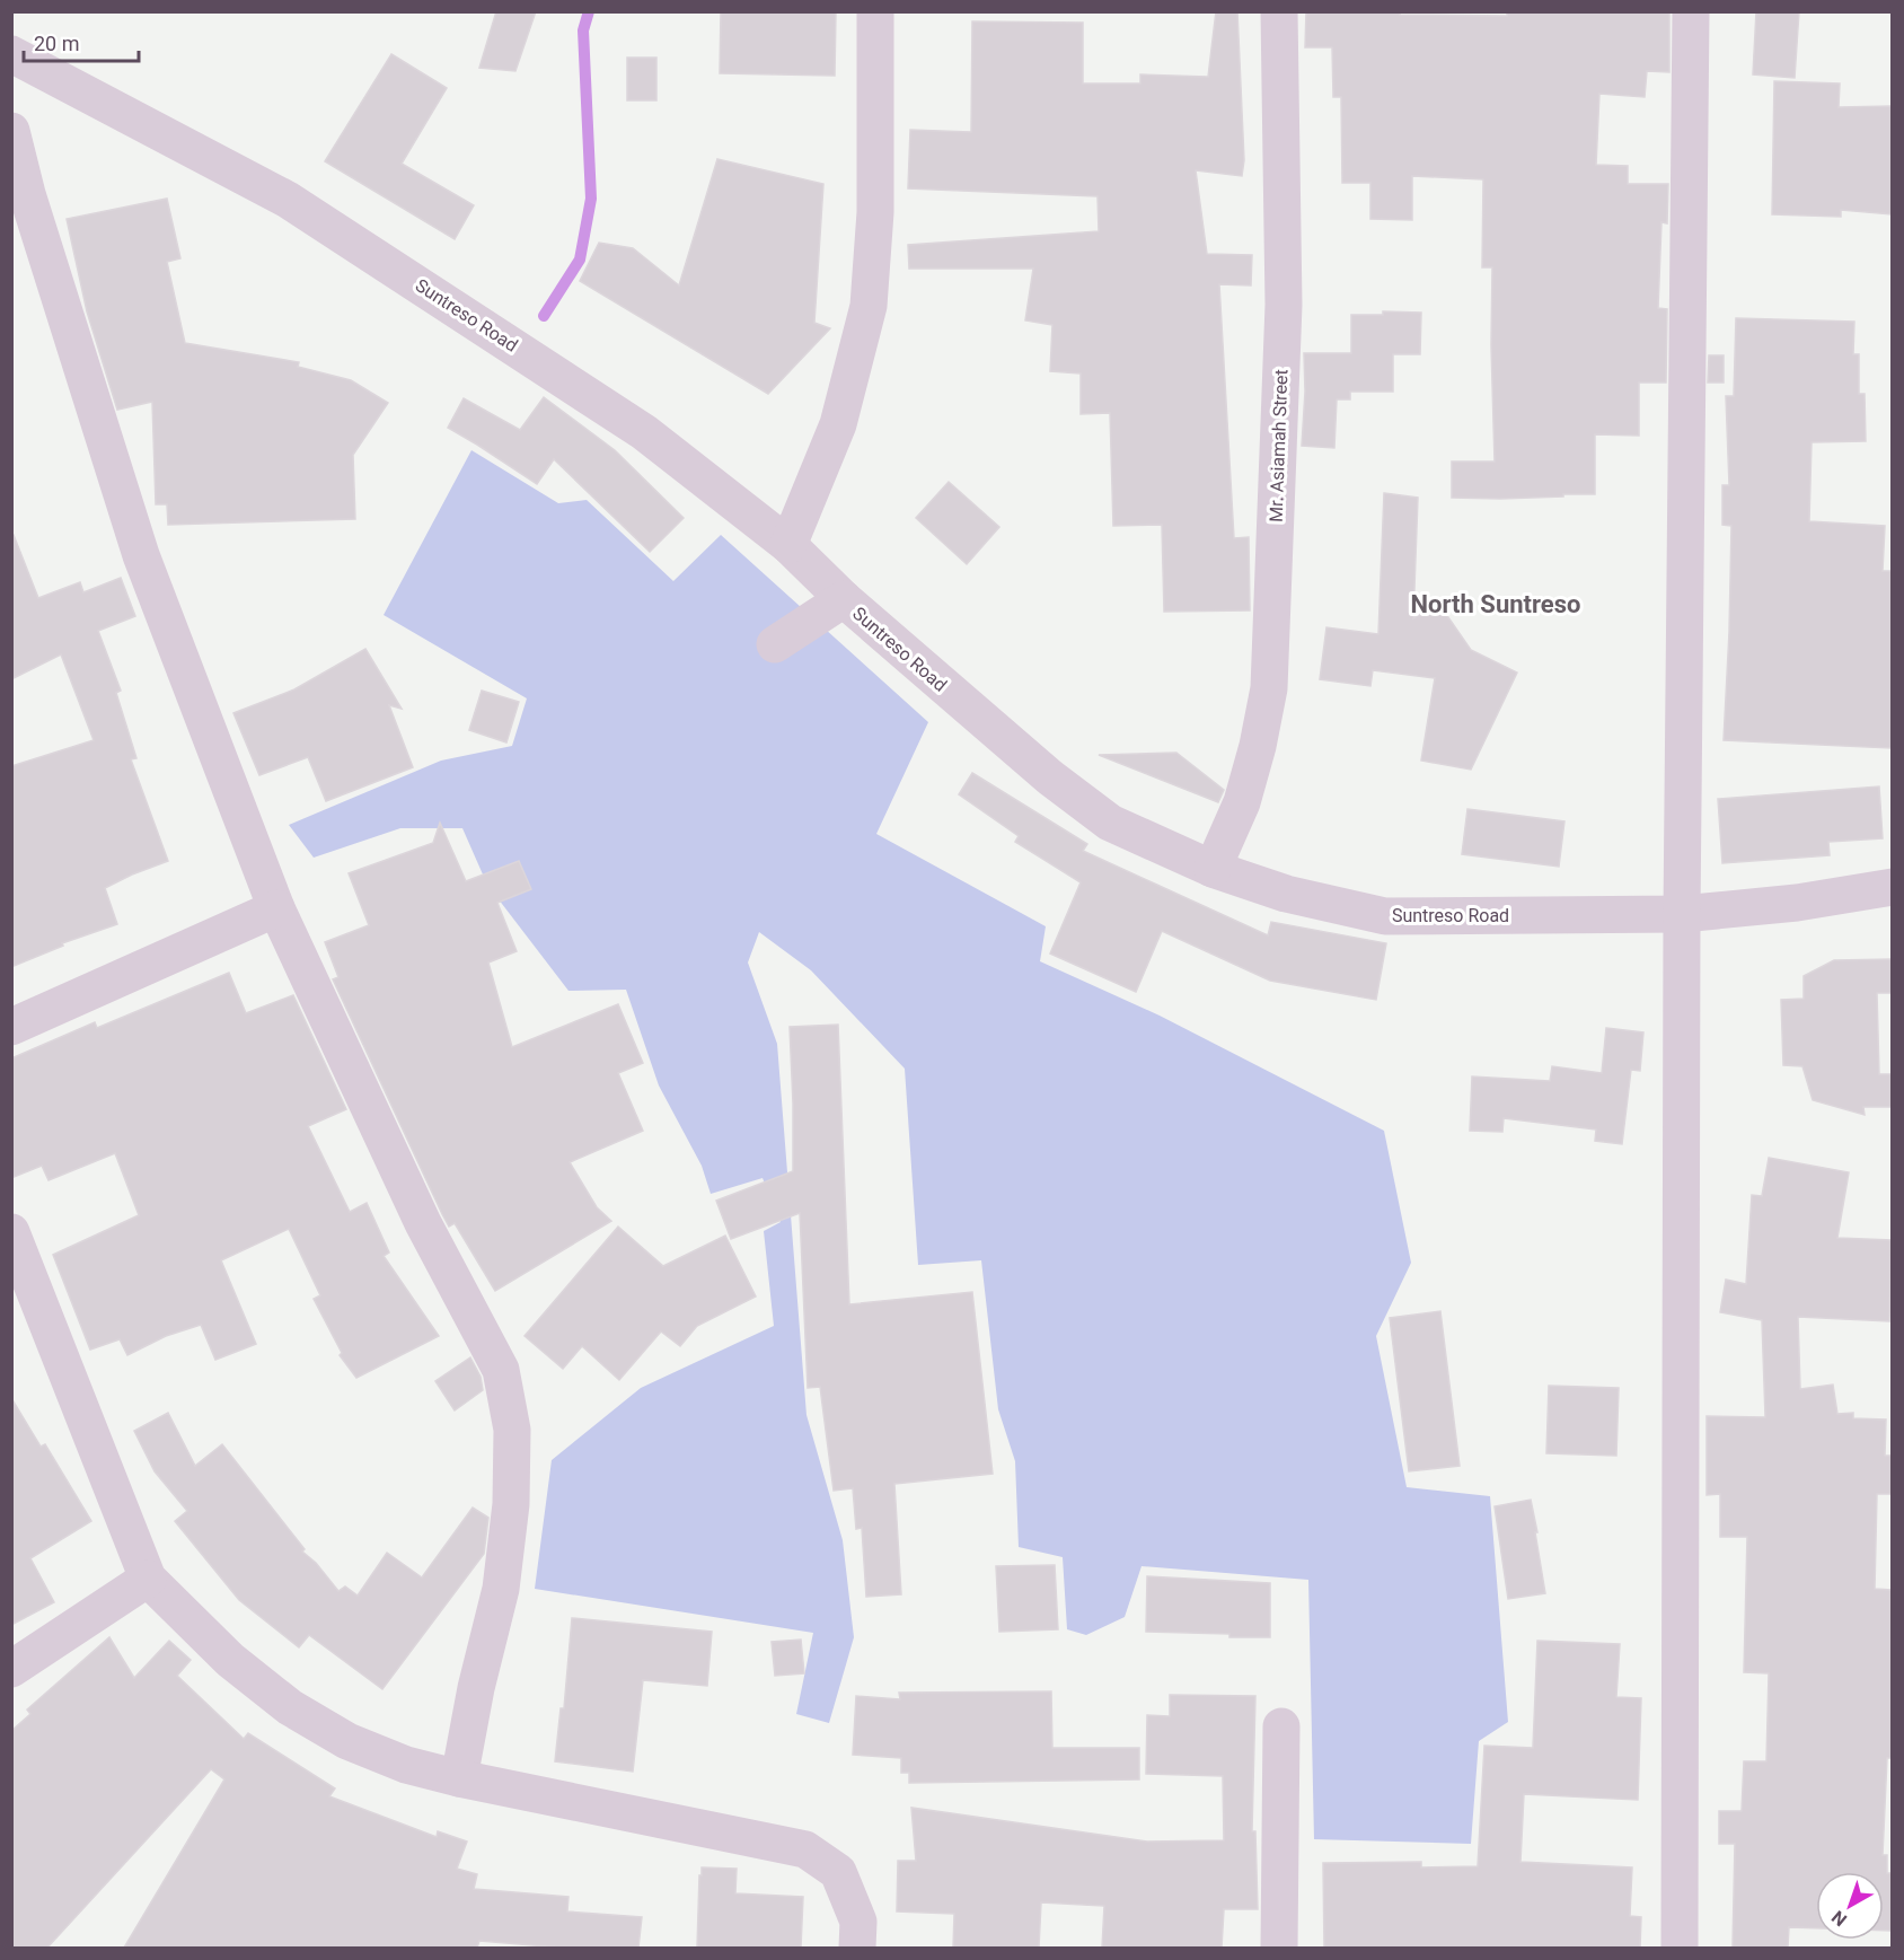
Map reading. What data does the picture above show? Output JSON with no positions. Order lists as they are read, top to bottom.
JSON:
{
  "streets": {
    "street": ["Suntreso Road", "Mr. Asiamah Street"]
  },
  "crossings": [
    ["Suntreso Road", "Mr. Asiamah Street"]
  ],
  "districts": ["North Suntreso"],
  "scale_bar": "20 m",
  "north": "bottom left"
}
